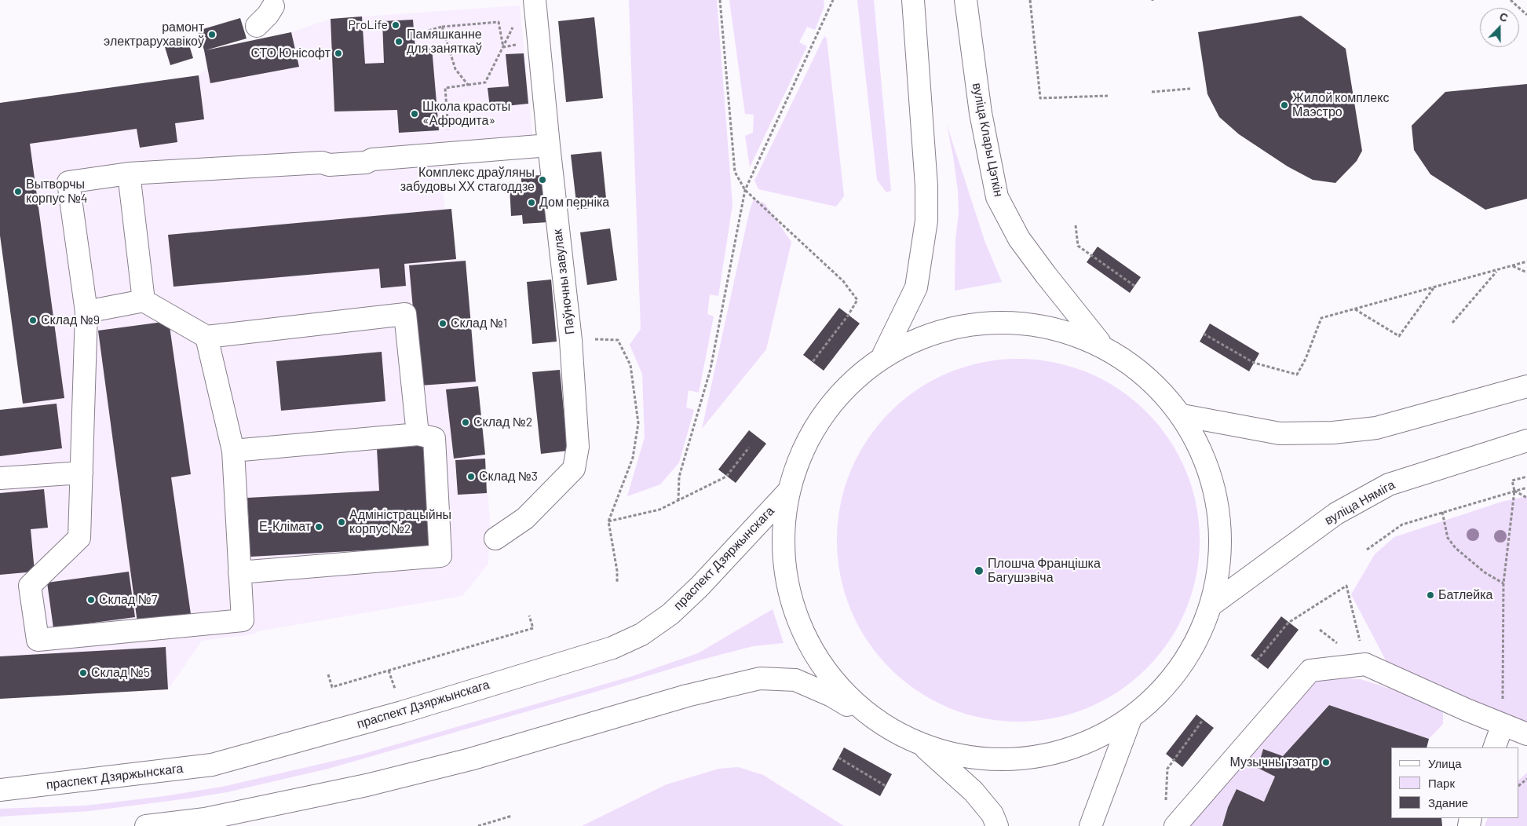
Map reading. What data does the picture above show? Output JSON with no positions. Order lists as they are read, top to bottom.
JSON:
{
  "streets": {
    "main road": [
      "вуліца Клары Цэткін",
      "Паўночны завулак",
      "вуліца Няміга",
      "праспект Дзяржынскага"
    ]
  },
  "places": [
    "ProLife",
    "рамонт электрарухавікоў",
    "Памяшканне для заняткаў",
    "СТО Юнісофт",
    "Жилой комплекс Маэстро",
    "Школа красоты «Афродита»",
    "Комплекс драўляны забудовы ХХ стагоддзе",
    "Вытворчы корпус №4",
    "Дом перніка",
    "Склад №9",
    "Склад №1",
    "Склад №2",
    "Склад №3",
    "Адміністрацыйны корпус №2",
    "Е-Клімат",
    "Плошча Францішка Багушэвіча",
    "Батлейка",
    "Склад №7",
    "Склад №5",
    "Музычны тэатр"
  ],
  "legend": ["Улица", "Парк", "Здание"],
  "north": "top"
}
